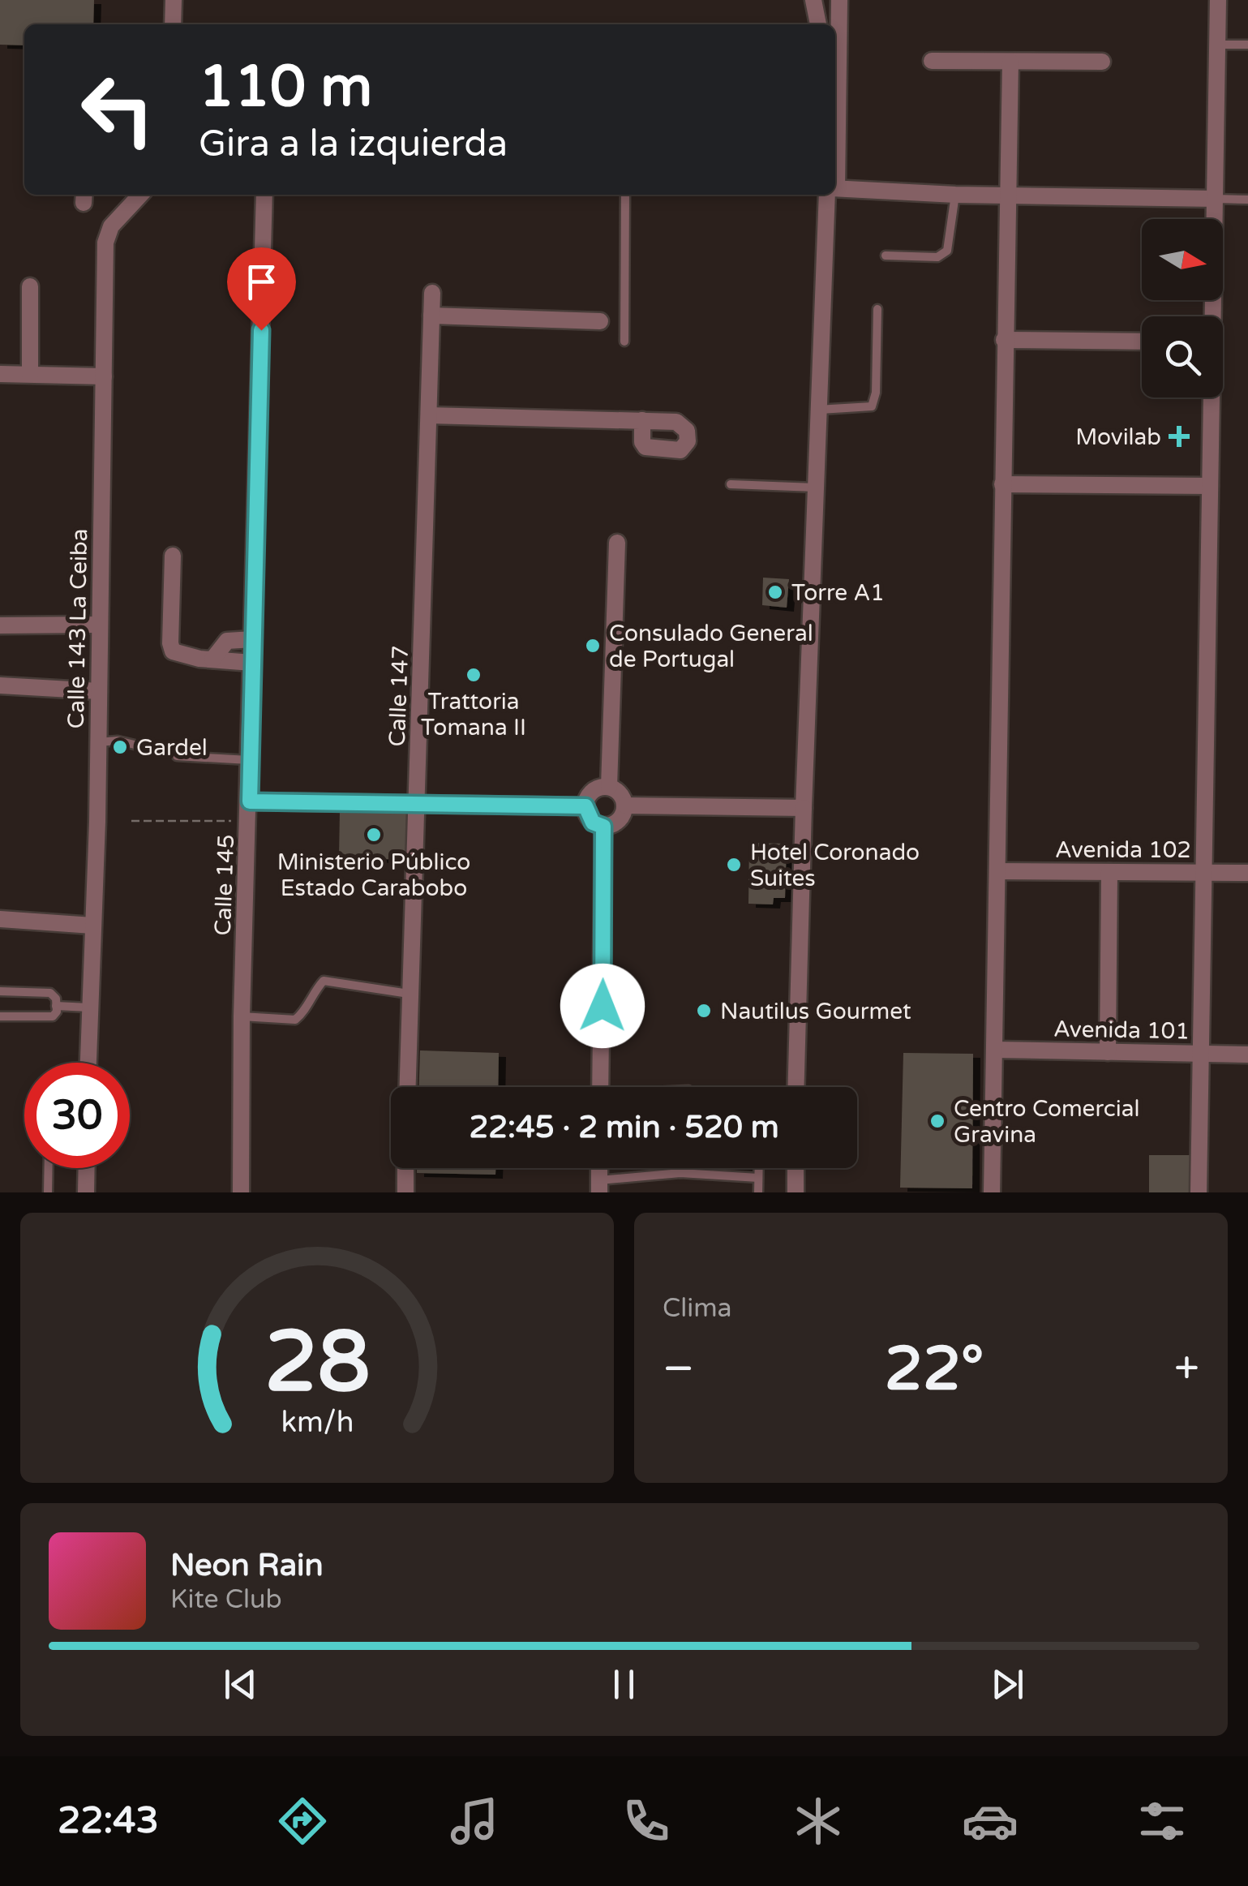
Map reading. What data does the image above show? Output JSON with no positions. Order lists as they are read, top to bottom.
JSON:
{
  "streets": {
    "street": [
      "Calle 143 La Ceiba",
      "Calle 147",
      "Avenida 102",
      "Calle 145",
      "Avenida 101"
    ]
  },
  "places": {
    "health": ["Movilab"],
    "other": [
      "Torre A1",
      "Consulado General de Portugal",
      "Trattoria Tomana II",
      "Gardel",
      "Ministerio Público Estado Carabobo",
      "Hotel Coronado Suites",
      "Nautilus Gourmet",
      "Centro Comercial Gravina"
    ]
  },
  "north": "right",
  "page": {
    "turn": ["110 m", "Gira a la izquierda"],
    "limit": "30",
    "trip": "22:45 · 2 min · 520 m",
    "tile": "Clima",
    "heat": ["−", "22°", "+"],
    "song": ["Neon Rain", "Kite Club"],
    "tabs": "22:43",
    "gauge": ["28", "km/h"]
  }
}
